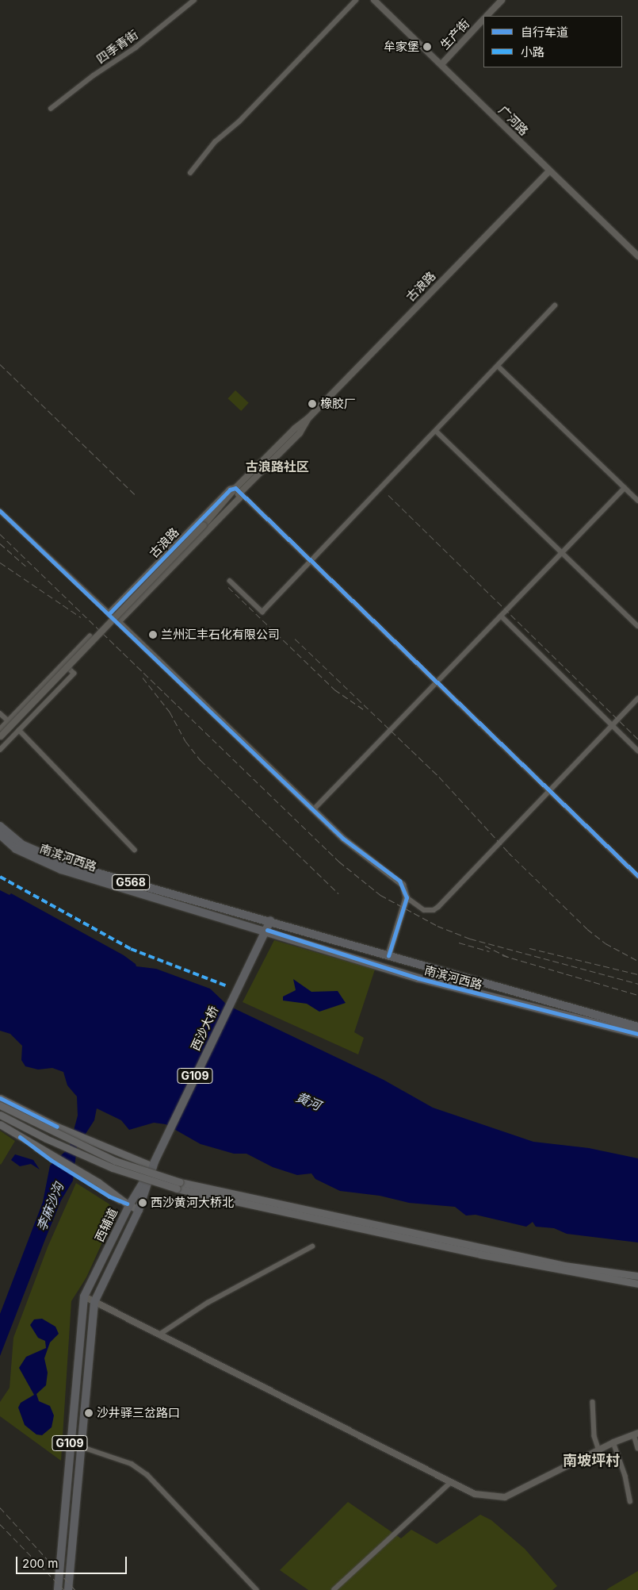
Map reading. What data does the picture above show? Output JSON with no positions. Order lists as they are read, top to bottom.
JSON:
{
  "streets": {
    "highway": [
      "南滨河西路",
      "G568",
      "西沙大桥",
      "G109",
      "西辅道"
    ],
    "street": [
      "生产街",
      "四季青街",
      "广河路",
      "古浪路"
    ]
  },
  "crossings": [
    ["生产街", "广河路"],
    ["广河路", "古浪路"],
    ["南滨河西路", "西沙大桥"],
    ["南滨河西路", "G109"],
    ["西沙大桥", "G109"],
    ["西沙大桥", "西辅道"]
  ],
  "districts": ["古浪路社区", "南坡坪村"],
  "water": ["黄河", "李麻沙沟"],
  "places": [
    "牟家堡",
    "橡胶厂",
    "兰州汇丰石化有限公司",
    "西沙黄河大桥北",
    "沙井驿三岔路口"
  ],
  "legend": ["自行车道", "小路"],
  "scale_bar": "200 m"
}
